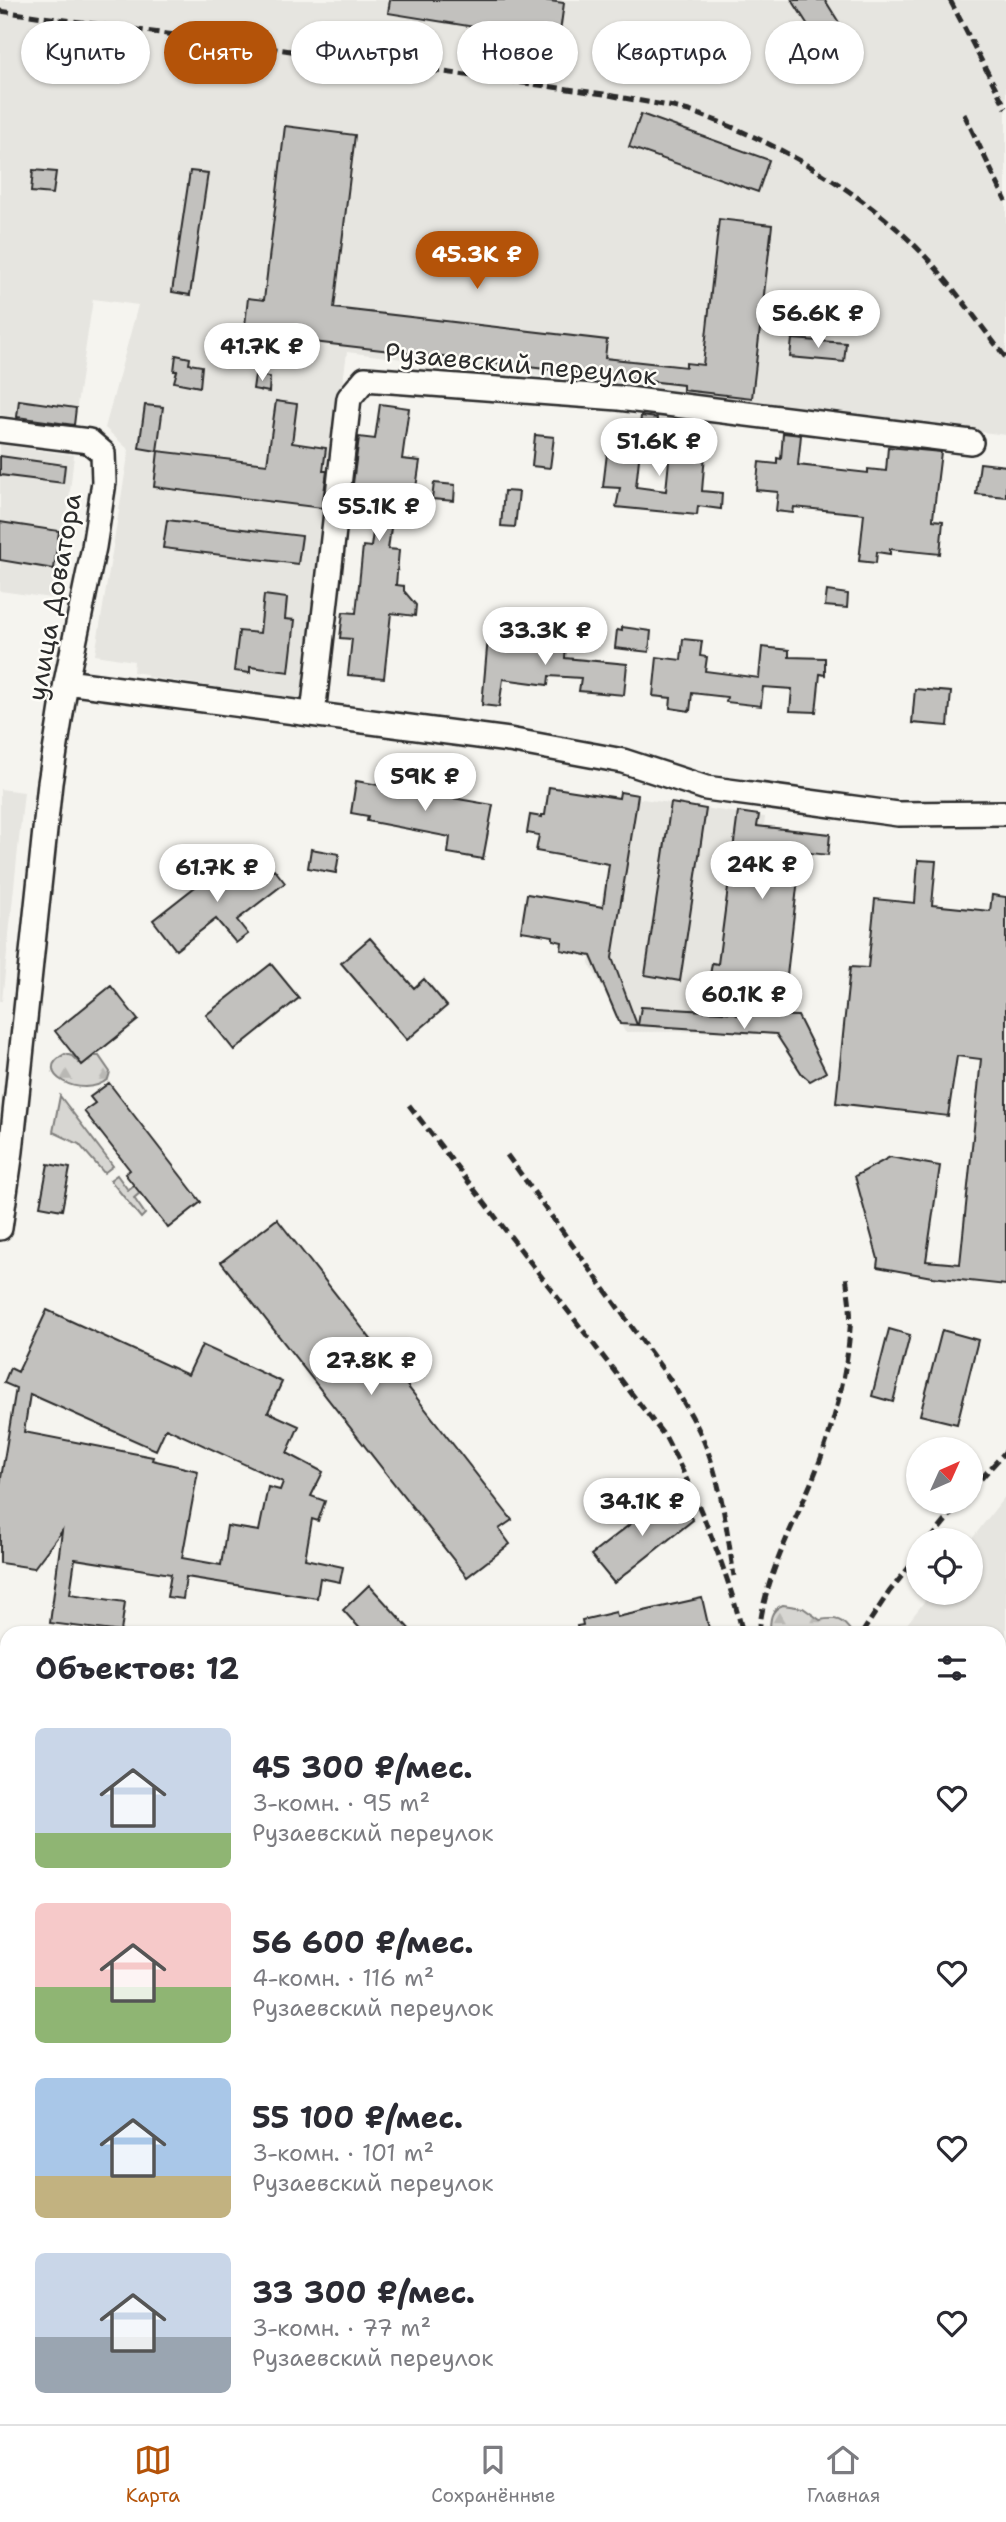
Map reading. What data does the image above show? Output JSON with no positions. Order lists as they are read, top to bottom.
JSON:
{
  "streets": {
    "street": ["Рузаевский переулок", "улица Доватора"]
  },
  "north": "top right",
  "page": {
    "chip": [
      "Купить",
      "Снять",
      "Фильтры",
      "Новое",
      "Квартира",
      "Дом"
    ],
    "price": [
      "45.3K ₽",
      "56.6K ₽",
      "41.7K ₽",
      "51.6K ₽",
      "55.1K ₽",
      "33.3K ₽",
      "59K ₽",
      "24K ₽",
      "61.7K ₽",
      "60.1K ₽",
      "27.8K ₽",
      "34.1K ₽"
    ],
    "heading": "Объектов: 12",
    "list": [
      {
        "name": "45 300 ₽/мес.",
        "note": "3-комн. · 95 m² · Рузаевский переулок"
      },
      {
        "name": "56 600 ₽/мес.",
        "note": "4-комн. · 116 m² · Рузаевский переулок"
      },
      {
        "name": "55 100 ₽/мес.",
        "note": "3-комн. · 101 m² · Рузаевский переулок"
      },
      {
        "name": "33 300 ₽/мес.",
        "note": "3-комн. · 77 m² · Рузаевский переулок"
      }
    ],
    "tabs": ["Карта", "Сохранённые", "Главная"]
  }
}
